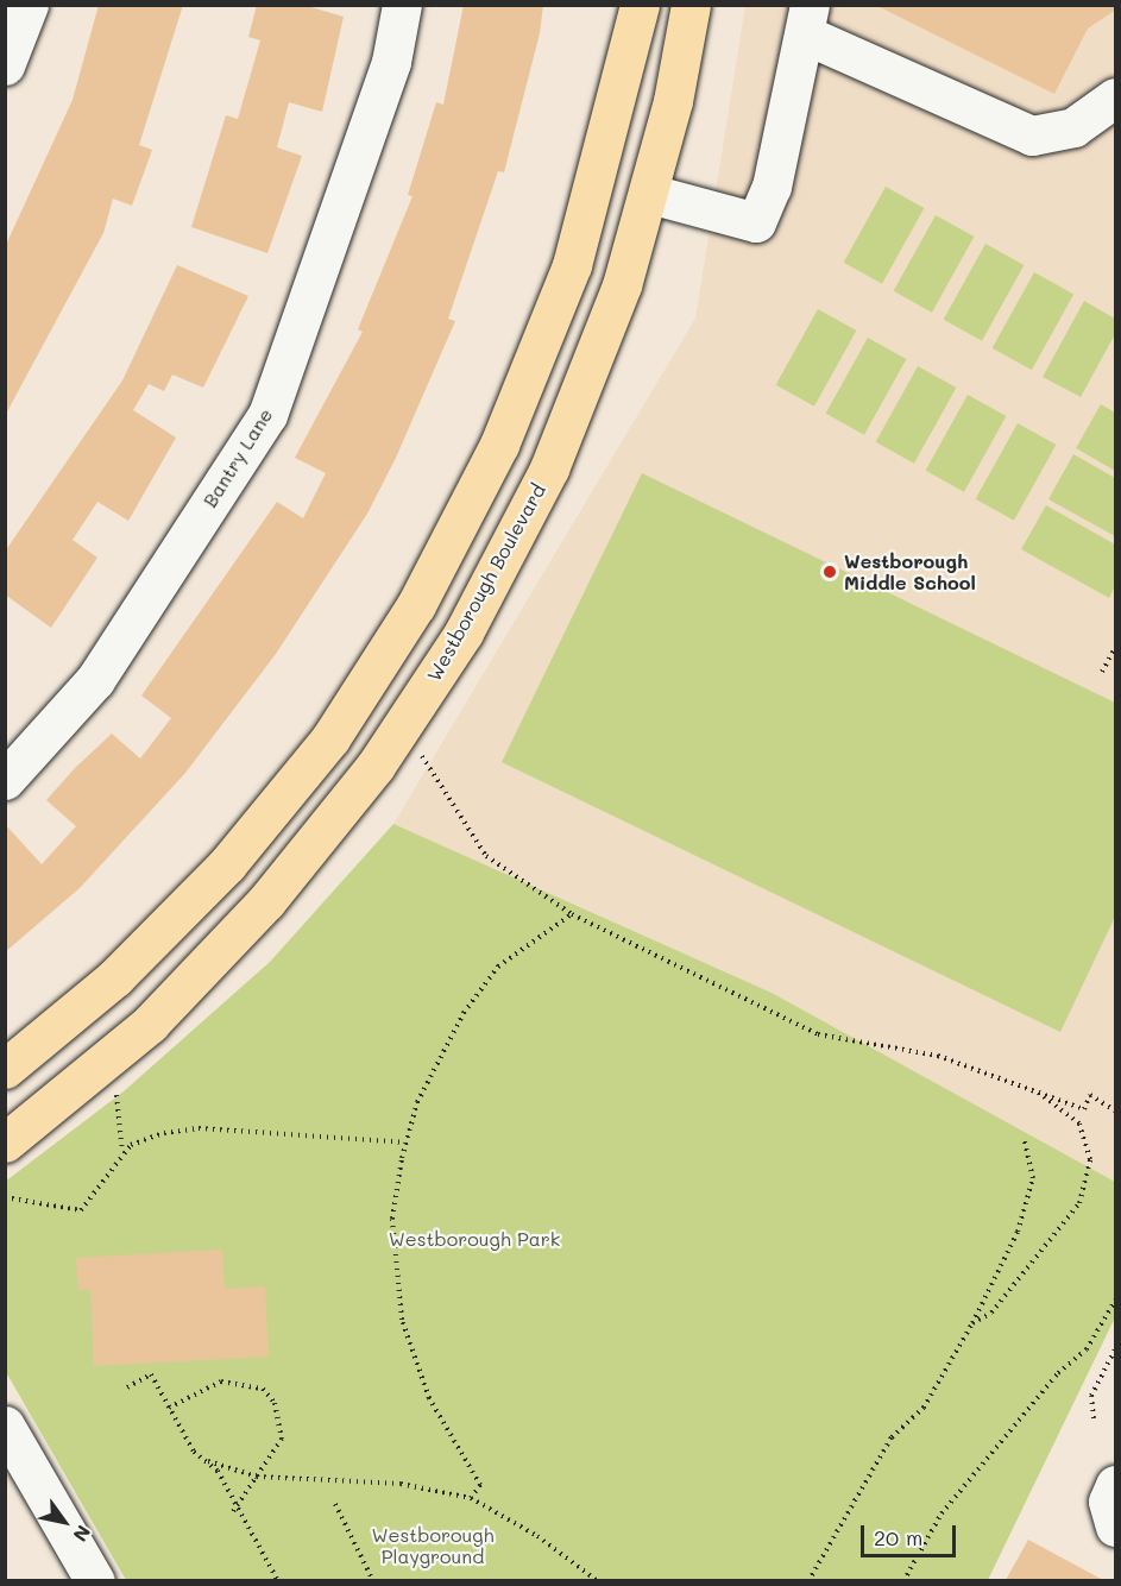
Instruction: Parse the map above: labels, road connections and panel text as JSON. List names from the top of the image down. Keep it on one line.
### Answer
{"streets":{"main road":["Westborough Boulevard"],"street":["Bantry Lane"]},"parks":["Westborough Park","Westborough Playground"],"places":["Westborough Middle School"],"scale_bar":"20 m","north":"bottom right"}
